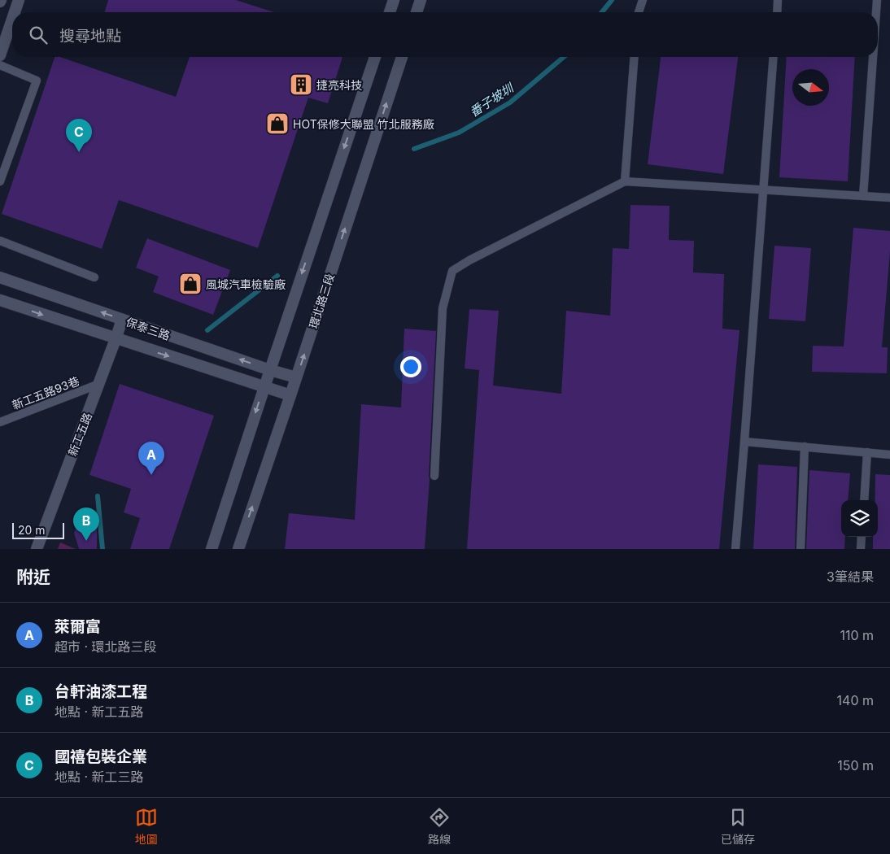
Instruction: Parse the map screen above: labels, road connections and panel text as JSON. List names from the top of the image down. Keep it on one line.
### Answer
{"streets":{"street":["環北路三段","保泰三路","新工五路"],"lane":["新工五路93巷"]},"crossings":[["環北路三段","保泰三路"],["保泰三路","新工五路"],["新工五路93巷","新工五路"]],"water":["番子坡圳"],"places":{"building":["捷亮科技"],"shop":["HOT保修大聯盟 竹北服務廠","風城汽車檢驗廠"]},"scale_bar":"20 m","north":"right","page":{"search":"搜尋地點","pins":["C","A","B"],"scale":"20 m","heading":["附近","3筆結果"],"list":[{"mark":"A","name":"萊爾富","note":"超市 · 環北路三段","value":"110 m"},{"mark":"B","name":"台軒油漆工程","note":"地點 · 新工五路","value":"140 m"},{"mark":"C","name":"國禧包裝企業","note":"地點 · 新工三路","value":"150 m"}],"nav":["地圖","路線","已儲存"]}}
